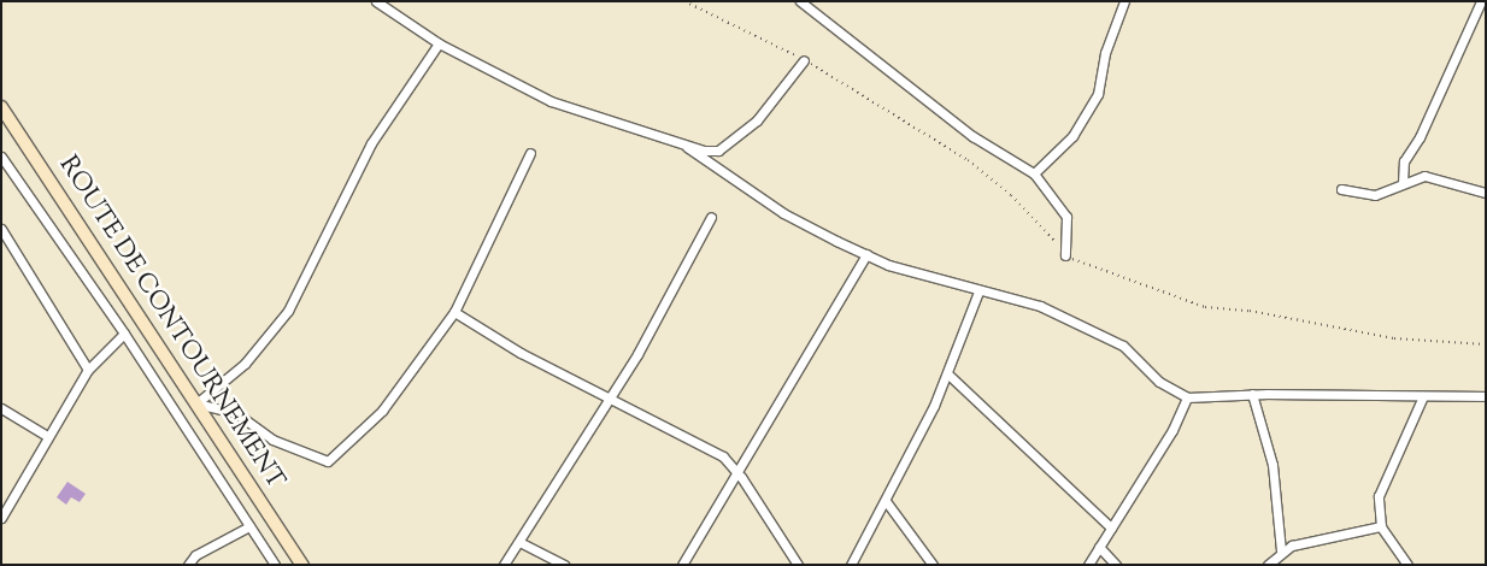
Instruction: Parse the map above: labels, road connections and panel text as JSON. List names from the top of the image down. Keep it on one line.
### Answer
{"streets":{"street":["ROUTE DE CONTOURNEMENT"]}}
